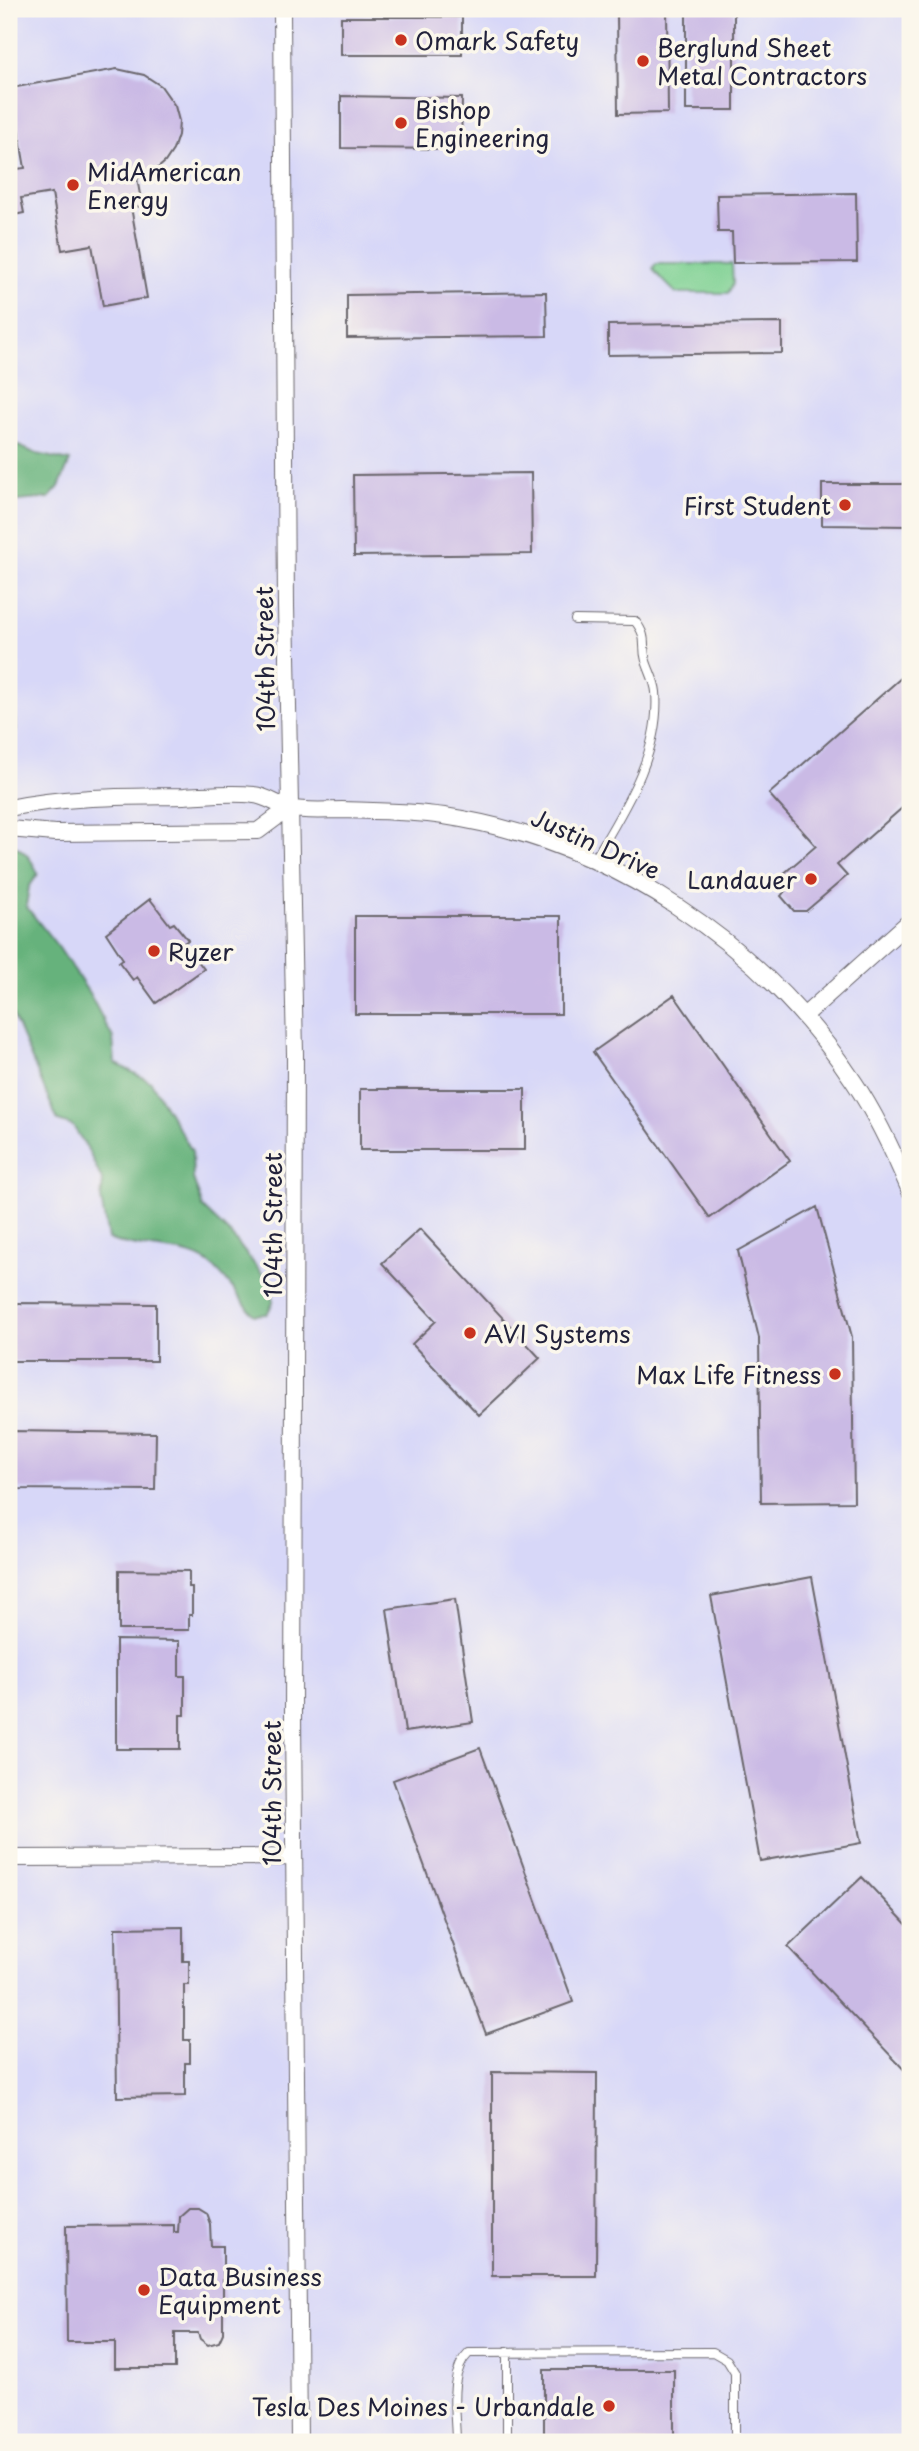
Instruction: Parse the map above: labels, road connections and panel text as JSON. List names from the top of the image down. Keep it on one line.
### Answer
{"streets":{"street":["104th Street","Justin Drive"]},"crossings":[["104th Street","Justin Drive"]],"places":["Omark Safety","Berglund Sheet Metal Contractors","Bishop Engineering","MidAmerican Energy","First Student","Landauer","Ryzer","AVI Systems","Max Life Fitness","Data Business Equipment","Tesla Des Moines - Urbandale"]}
